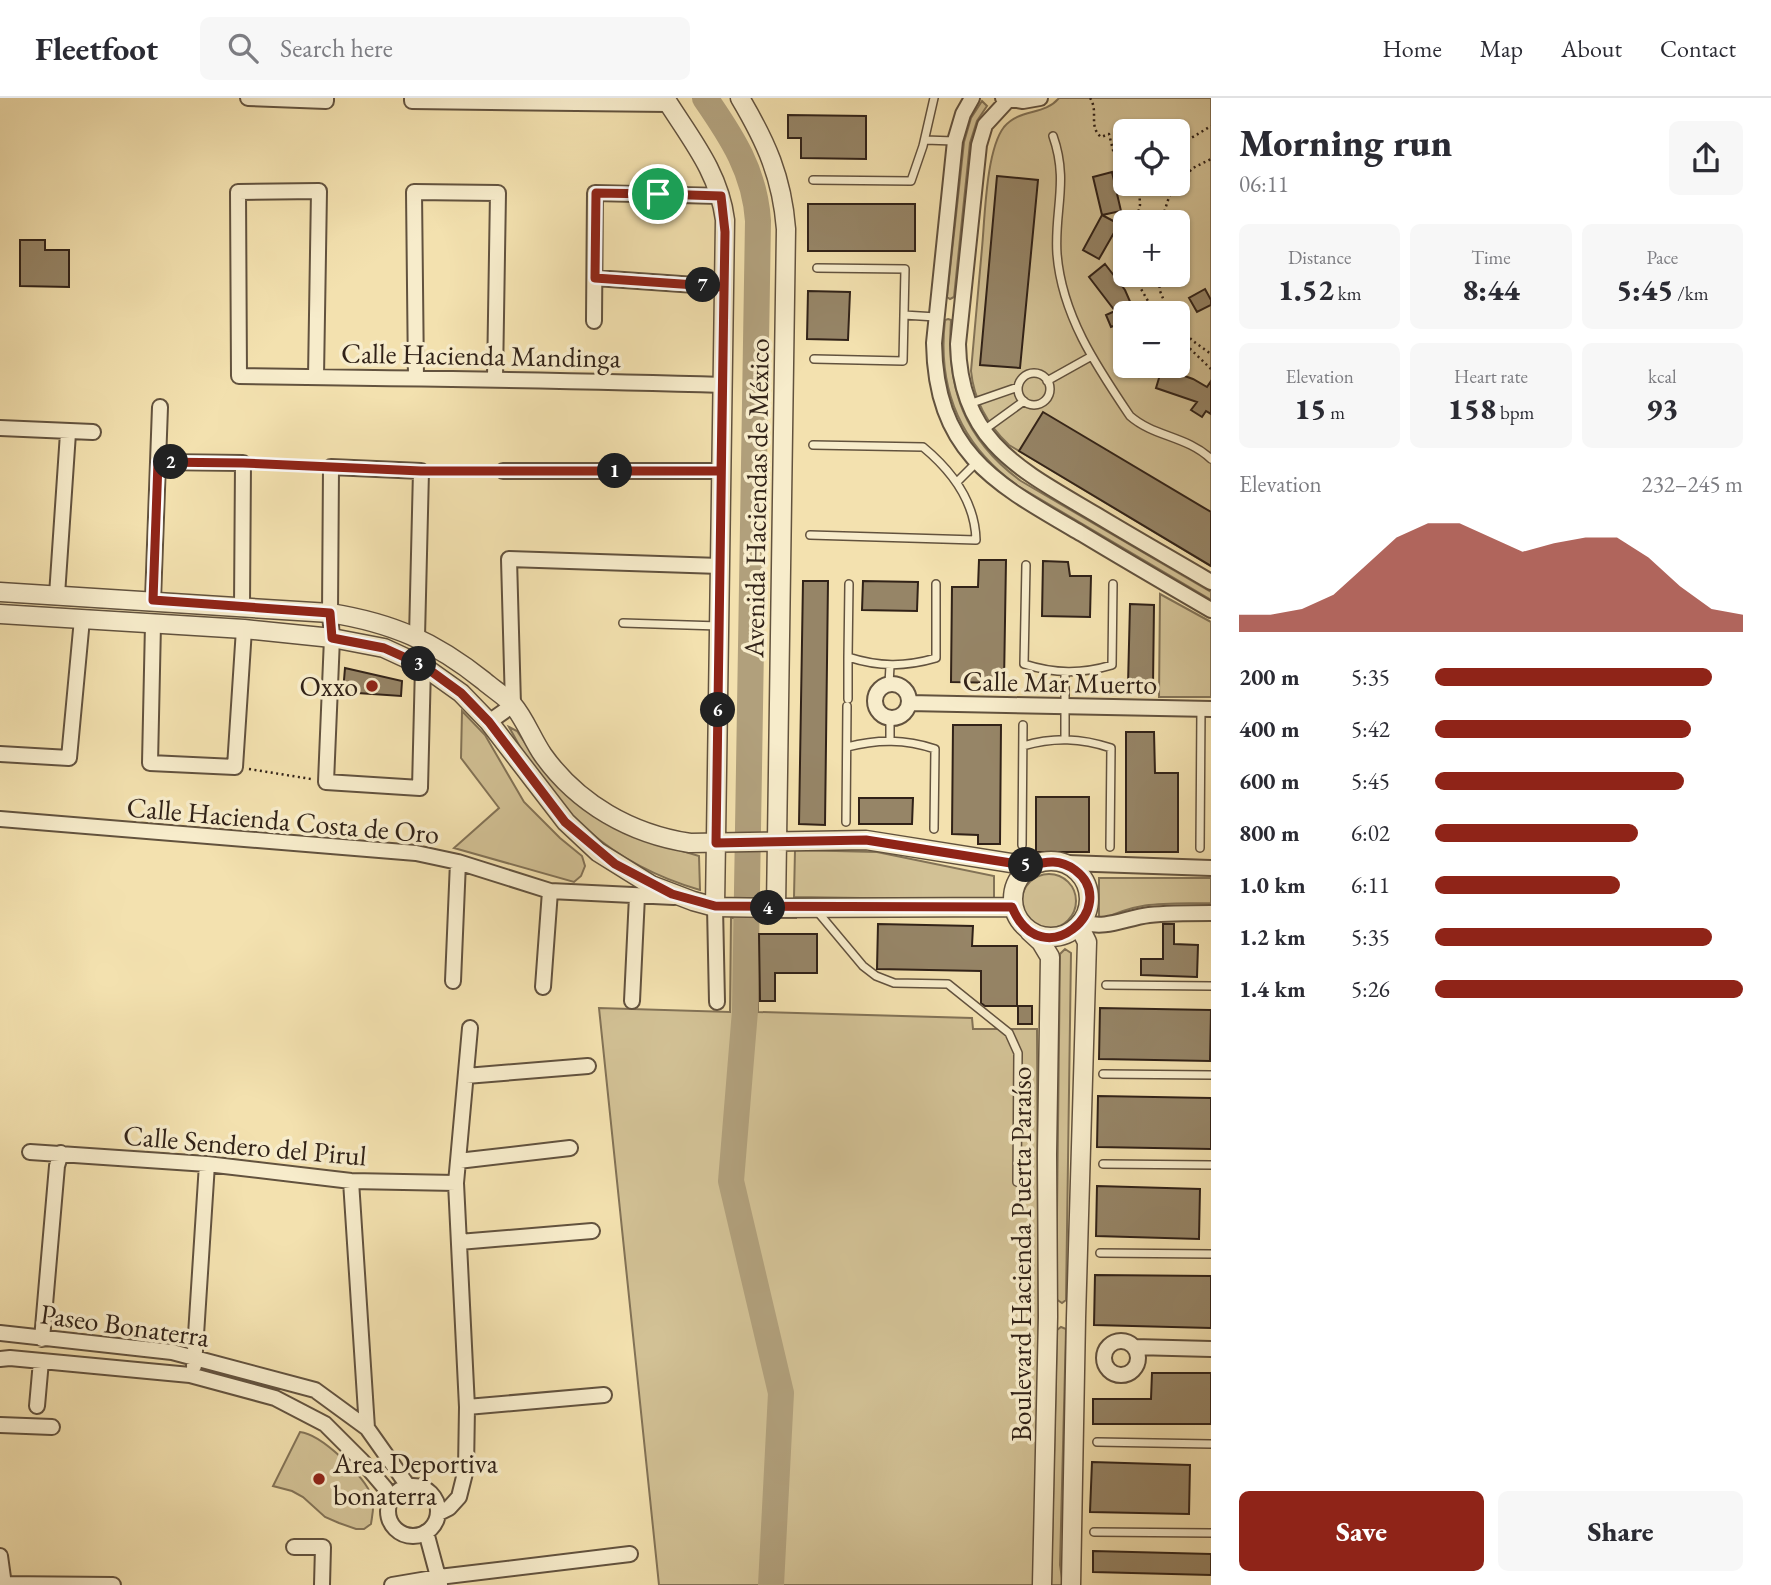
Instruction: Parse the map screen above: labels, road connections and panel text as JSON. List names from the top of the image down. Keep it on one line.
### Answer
{"streets":{"street":["Calle Hacienda Mandinga","Avenida Haciendas de México","Calle Mar Muerto","Calle Hacienda Costa de Oro","Calle Sendero del Pirul","Boulevard Hacienda Puerta Paraíso","Paseo Bonaterra"]},"crossings":[["Calle Hacienda Mandinga","Avenida Haciendas de México"]],"places":["Oxxo","Area Deportiva bonaterra"],"page":{"header":"Fleetfoot","search":"Search here","nav":["Home","Map","About","Contact"],"heading":["Morning run","06:11"],"map_buttons":["+","−"],"stats":[["Distance","1.52 km"],["Time","8:44"],["Pace","5:45 /km"],["Elevation","15 m"],["Heart rate","158 bpm"],["kcal","93"]],"pins":["7","2","1","3","6","5","4"],"chart":["Elevation","232–245 m"],"list":[{"name":"200 m","note":"5:35"},{"name":"400 m","note":"5:42"},{"name":"600 m","note":"5:45"},{"name":"800 m","note":"6:02"},{"name":"1.0 km","note":"6:11"},{"name":"1.2 km","note":"5:35"},{"name":"1.4 km","note":"5:26"}],"buttons":["Save","Share"]}}
